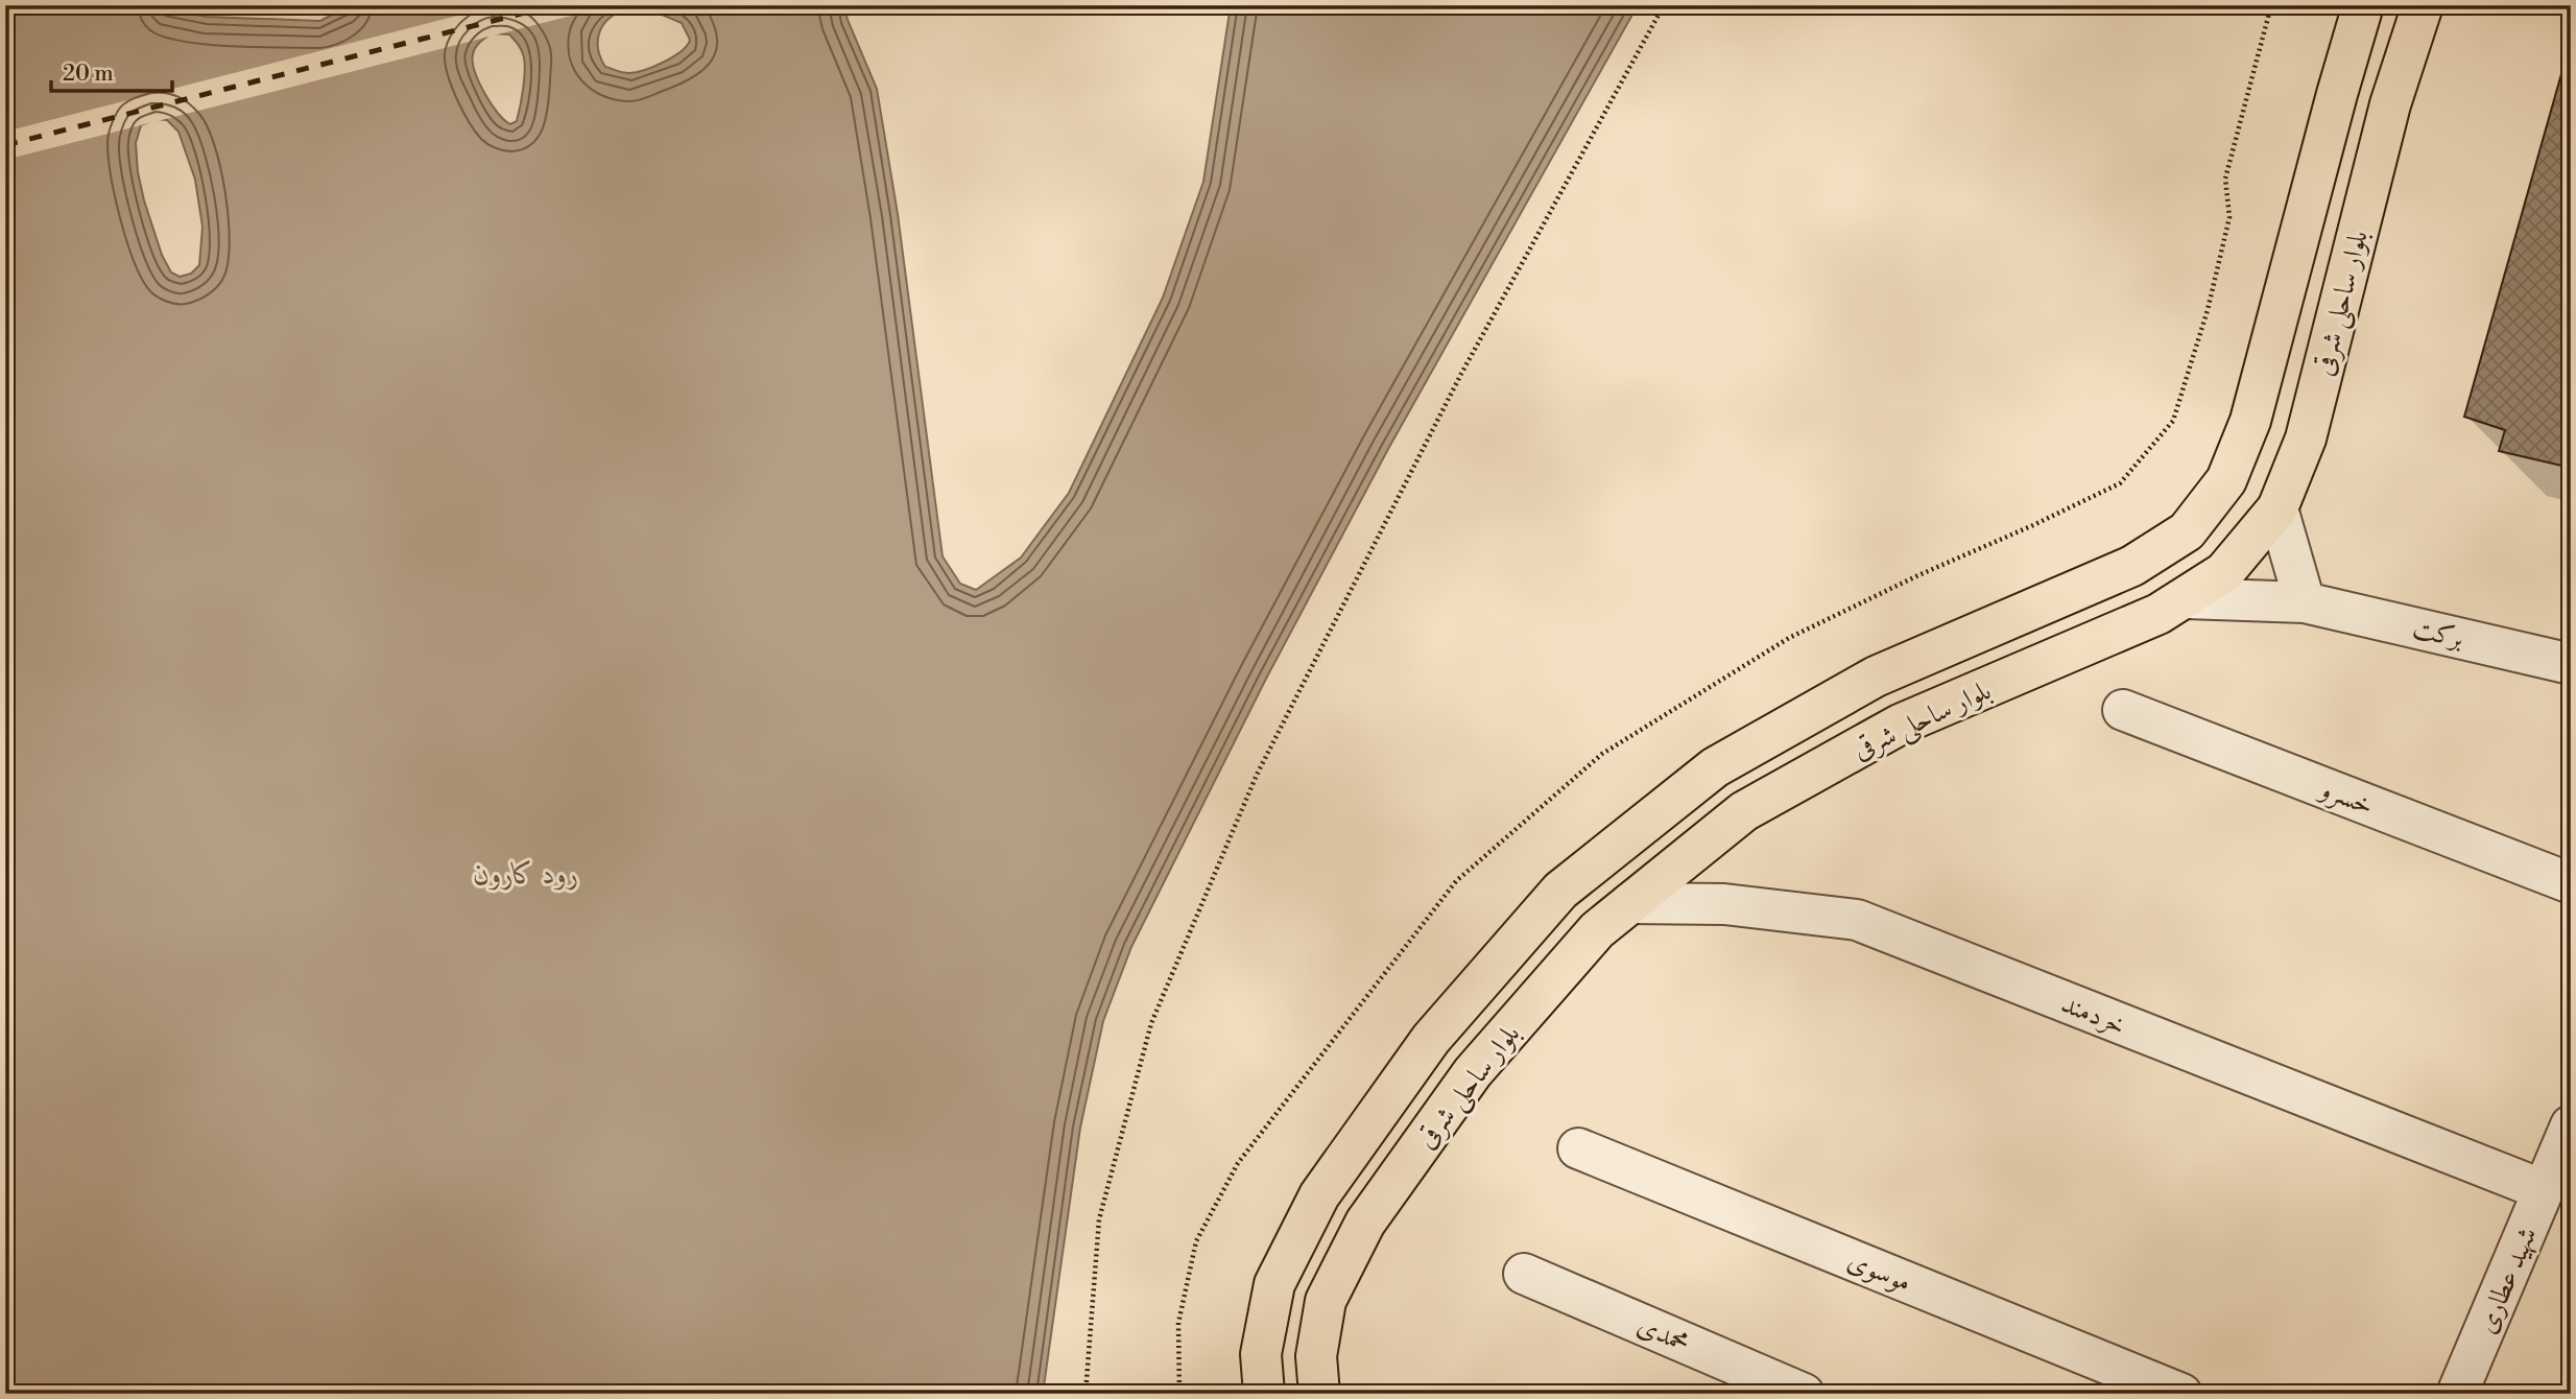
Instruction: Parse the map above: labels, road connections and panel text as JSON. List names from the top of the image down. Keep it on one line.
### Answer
{"streets":{"main road":["بلوار ساحلی شرقی"],"street":["برکت","خسرو","خردمند","موسوی","شهید عطاری","محمدی"]},"crossings":[["بلوار ساحلی شرقی","برکت"],["بلوار ساحلی شرقی","خردمند"],["خردمند","شهید عطاری"]],"water":["رود کارون"],"scale_bar":"20 m"}
